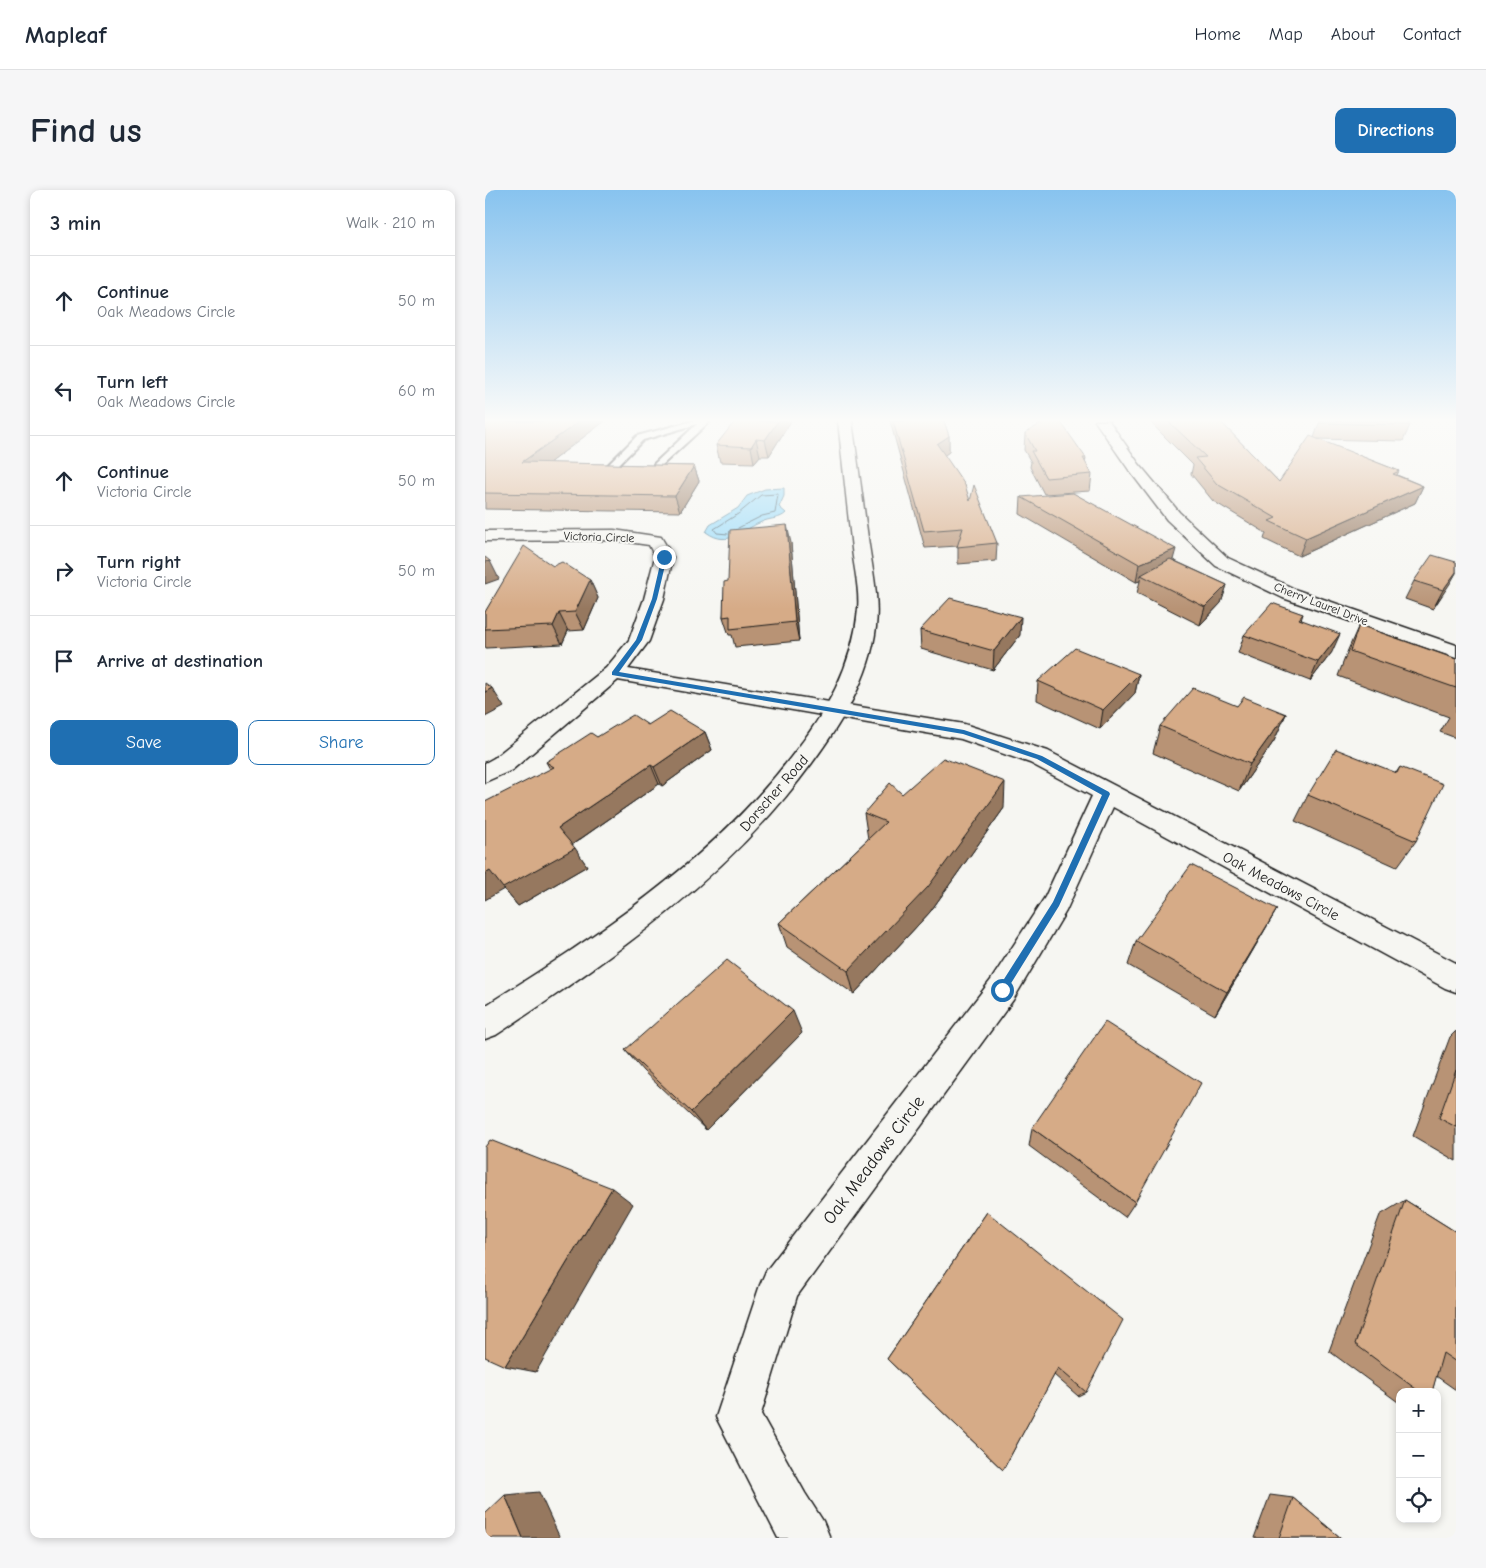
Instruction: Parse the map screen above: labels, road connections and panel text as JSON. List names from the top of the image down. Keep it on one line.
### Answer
{"streets":{"street":["Victoria Circle","Cherry Laurel Drive","Dorscher Road","Oak Meadows Circle"]},"crossings":[["Dorscher Road","Oak Meadows Circle"]],"page":{"header":"Mapleaf","nav":["Home","Map","About","Contact"],"buttons":["Directions",["Save","Share"]],"title":"Find us","heading":["3 min","Walk · 210 m"],"list":[["Continue","Oak Meadows Circle","50 m"],["Turn left","Oak Meadows Circle","60 m"],["Continue","Victoria Circle","50 m"],["Turn right","Victoria Circle","50 m"],"Arrive at destination"],"map_buttons":["+","−"]}}
